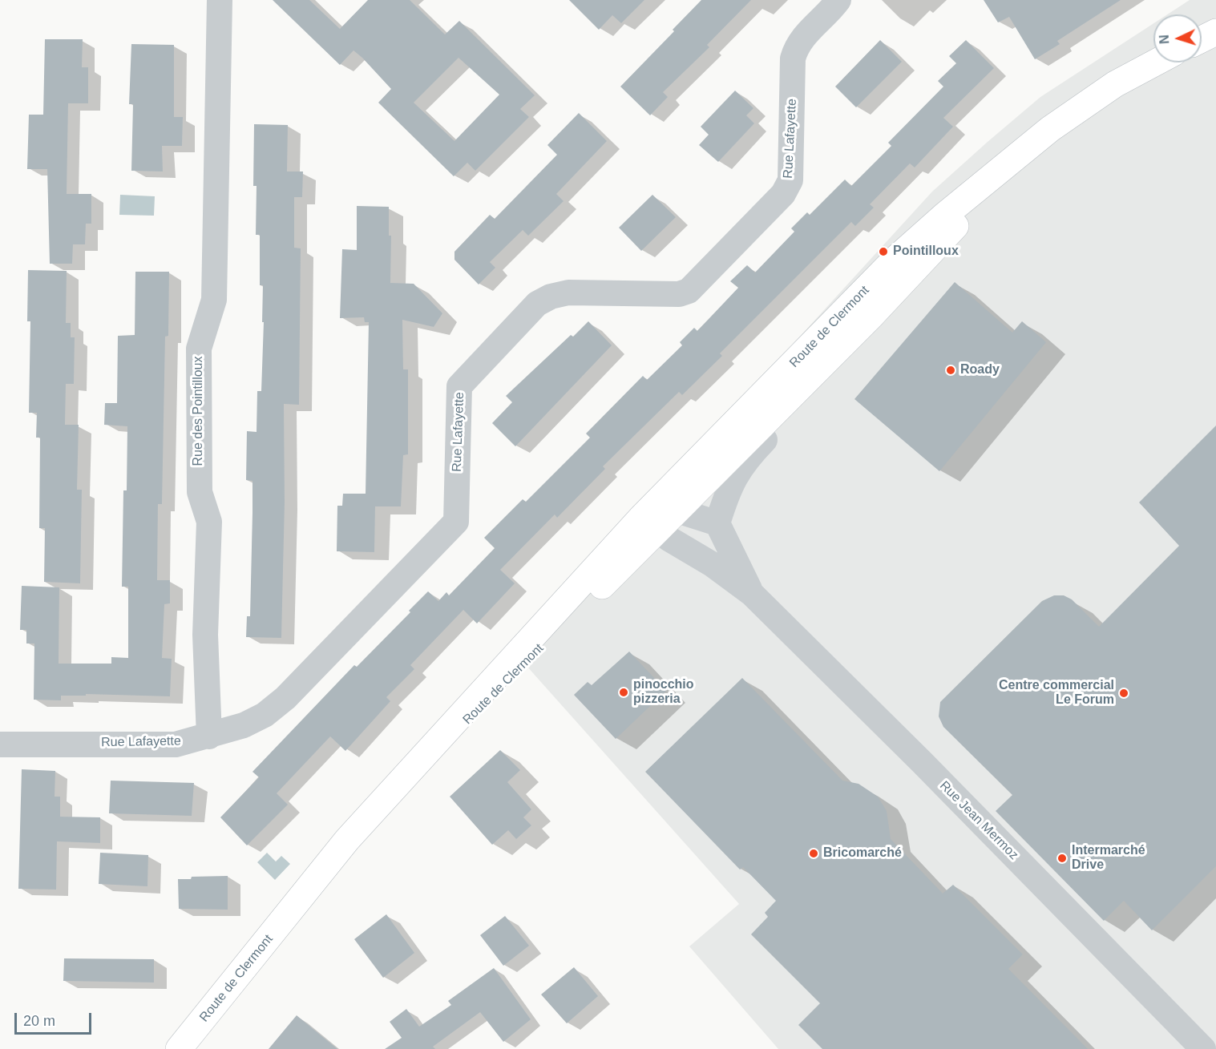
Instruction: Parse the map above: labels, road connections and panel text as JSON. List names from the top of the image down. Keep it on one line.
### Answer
{"streets":{"main road":["Route de Clermont"],"street":["Rue Lafayette","Rue des Pointilloux","Rue Jean Mermoz"]},"crossings":[["Rue Lafayette","Rue des Pointilloux"],["Route de Clermont","Rue Jean Mermoz"]],"places":["Pointilloux","Roady","pinocchio pizzeria","Centre commercial Le Forum","Bricomarché","Intermarché Drive"],"scale_bar":"20 m","north":"left"}
